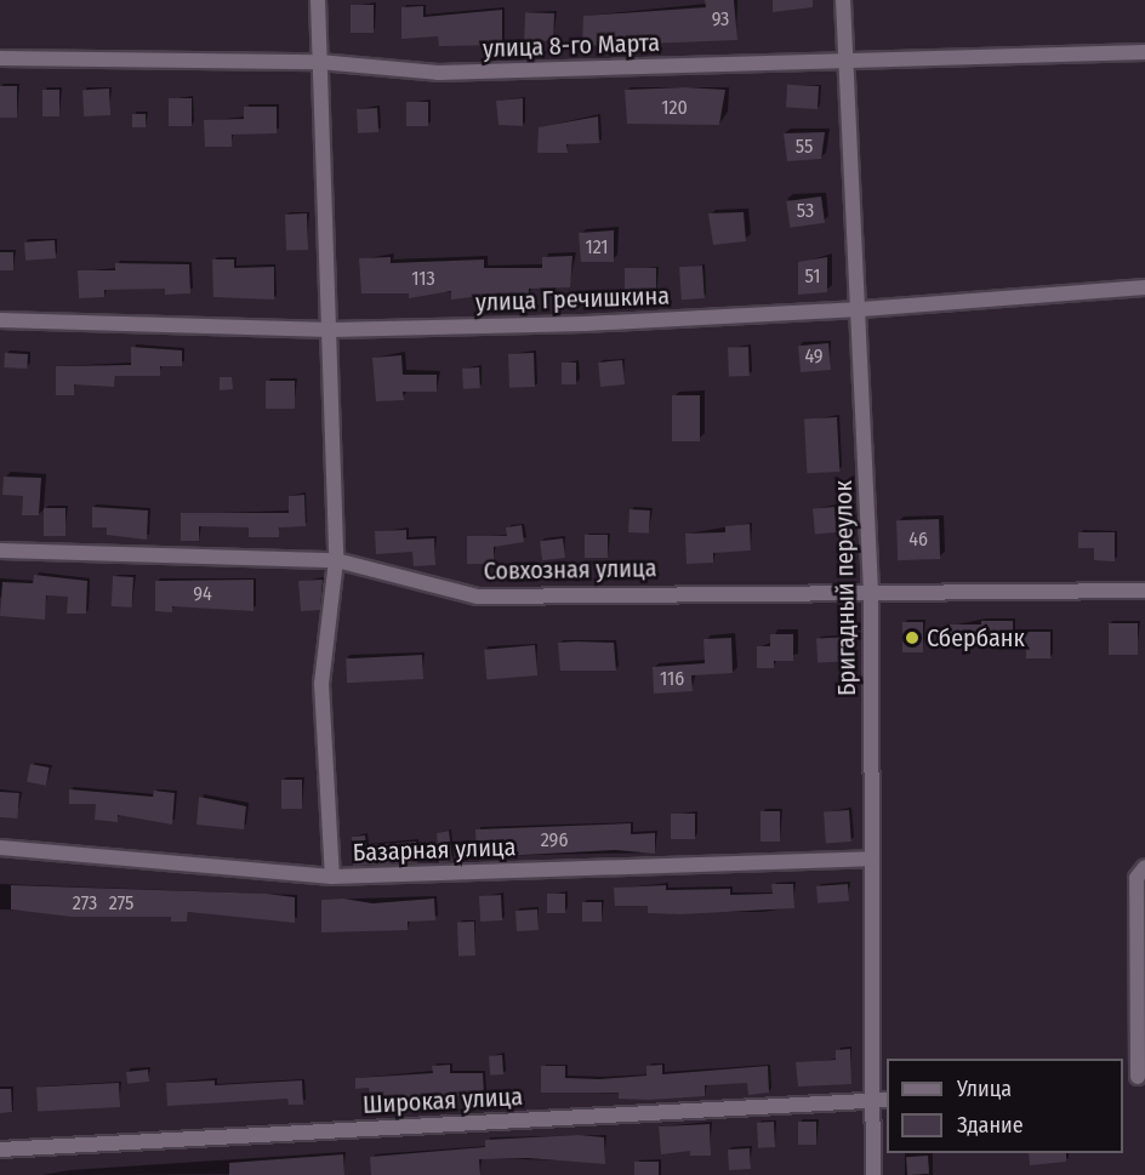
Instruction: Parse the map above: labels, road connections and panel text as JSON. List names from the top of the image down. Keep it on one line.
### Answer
{"streets":{"street":["улица 8-го Марта","улица Гречишкина","Совхозная улица","Бригадный переулок","Базарная улица","Широкая улица"]},"crossings":[["улица 8-го Марта","Бригадный переулок"],["улица Гречишкина","Бригадный переулок"],["Совхозная улица","Бригадный переулок"],["Бригадный переулок","Базарная улица"],["Бригадный переулок","Широкая улица"]],"places":["Сбербанк"],"house_numbers":["93","120","55","53","121","51","113","49","46","94","116","296","273","275"],"legend":["Улица","Здание"]}
